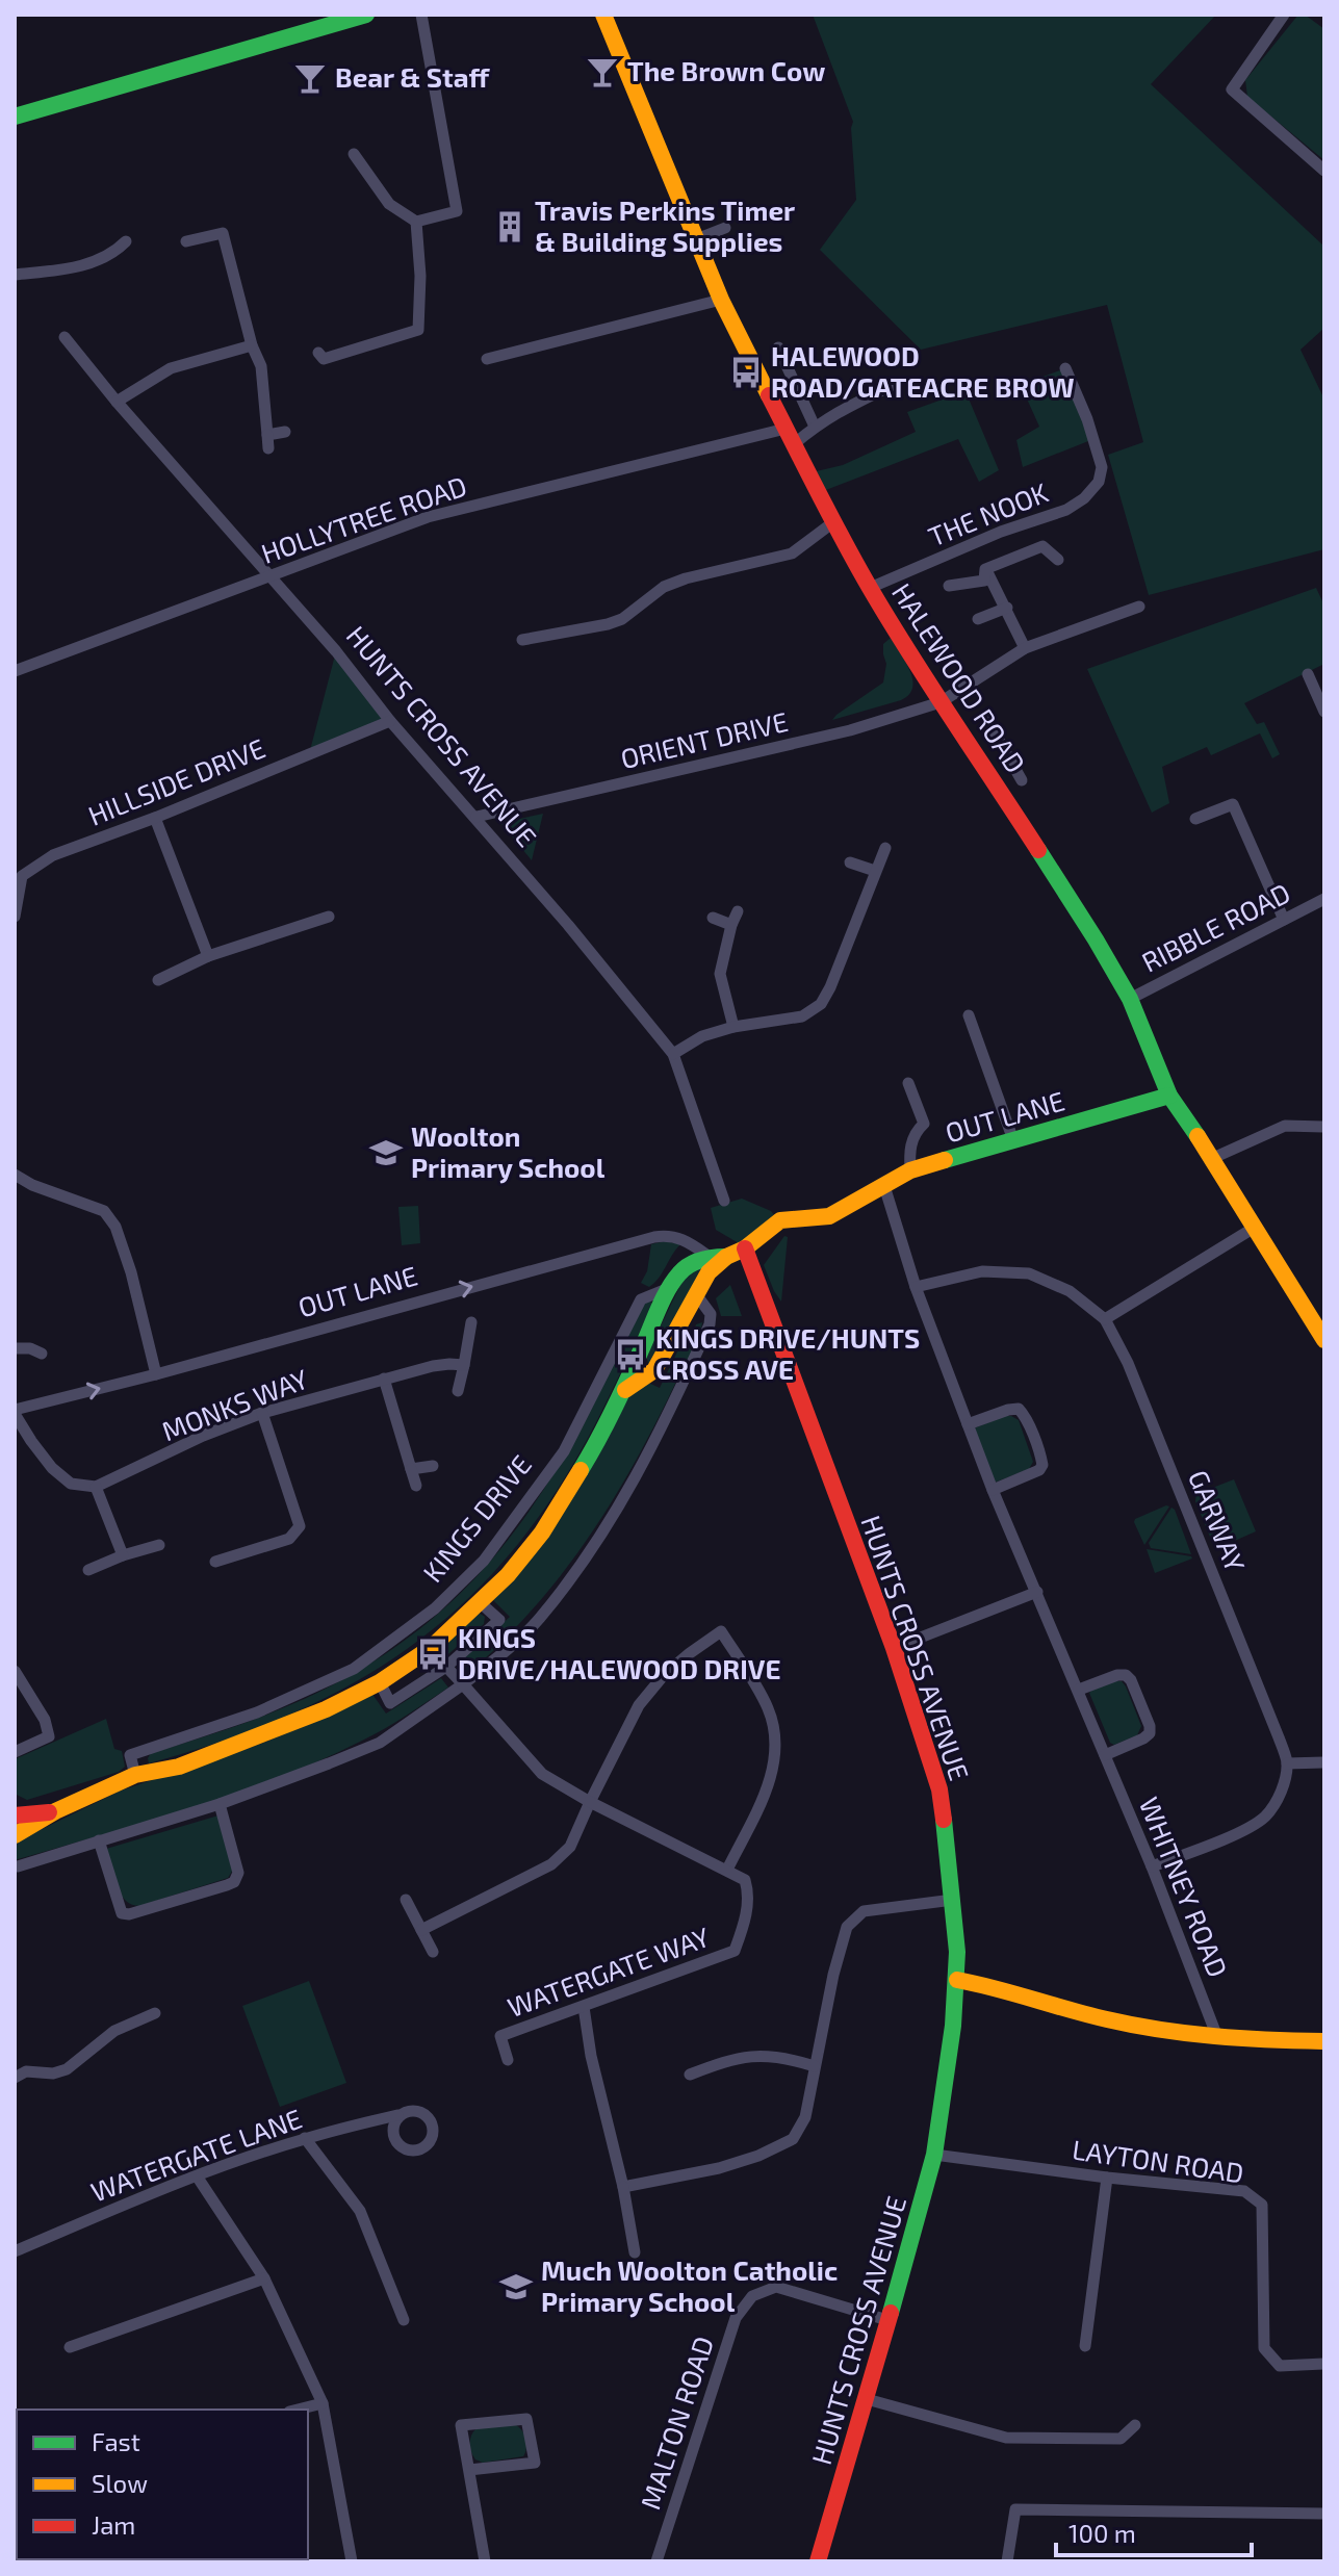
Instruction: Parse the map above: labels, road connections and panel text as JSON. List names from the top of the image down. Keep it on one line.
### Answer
{"streets":{"street":["THE NOOK","HOLLYTREE ROAD","HALEWOOD ROAD","HUNTS CROSS AVENUE","ORIENT DRIVE","HILLSIDE DRIVE","RIBBLE ROAD","OUT LANE","MONKS WAY","KINGS DRIVE","GARWAY","WHITNEY ROAD","WATERGATE WAY","WATERGATE LANE","LAYTON ROAD","MALTON ROAD"]},"crossings":[["THE NOOK","HALEWOOD ROAD"],["HOLLYTREE ROAD","HALEWOOD ROAD"],["HOLLYTREE ROAD","HUNTS CROSS AVENUE"],["HALEWOOD ROAD","ORIENT DRIVE"],["HALEWOOD ROAD","RIBBLE ROAD"],["HALEWOOD ROAD","OUT LANE"],["HUNTS CROSS AVENUE","ORIENT DRIVE"],["HUNTS CROSS AVENUE","HILLSIDE DRIVE"],["HUNTS CROSS AVENUE","OUT LANE"],["HUNTS CROSS AVENUE","LAYTON ROAD"],["HUNTS CROSS AVENUE","MALTON ROAD"],["OUT LANE","KINGS DRIVE"],["OUT LANE","WHITNEY ROAD"],["GARWAY","WHITNEY ROAD"]],"one_way":["OUT LANE"],"places":{"bar":["The Brown Cow","Bear & Staff"],"building":["Travis Perkins Timer & Building Supplies"],"bus stop":["HALEWOOD ROAD/GATEACRE BROW","KINGS DRIVE/HUNTS CROSS AVE","KINGS DRIVE/HALEWOOD DRIVE"],"school or university":["Woolton Primary School","Much Woolton Catholic Primary School"]},"legend":["Fast","Slow","Jam"],"scale_bar":"100 m"}
